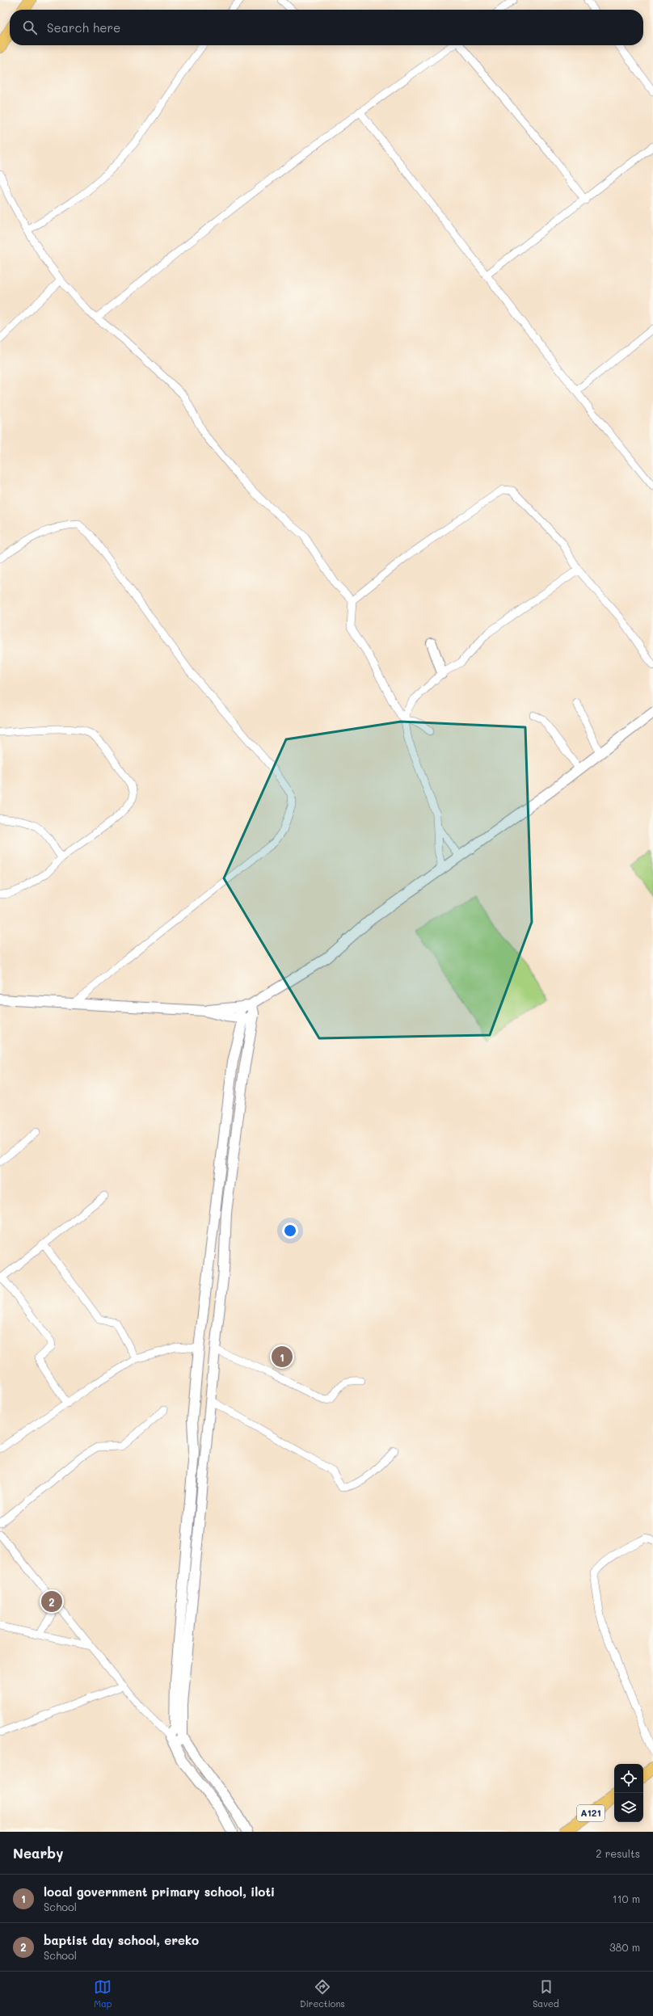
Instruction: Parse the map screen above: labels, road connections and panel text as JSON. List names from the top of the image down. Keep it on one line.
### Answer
{"streets":{"main road":["A121"]},"page":{"search":"Search here","pins":["1","2"],"heading":["Nearby","2 results"],"list":[{"mark":"1","name":"local government primary school, iloti","note":"School","value":"110 m"},{"mark":"2","name":"baptist day school, ereko","note":"School","value":"380 m"}],"nav":["Map","Directions","Saved"]}}
